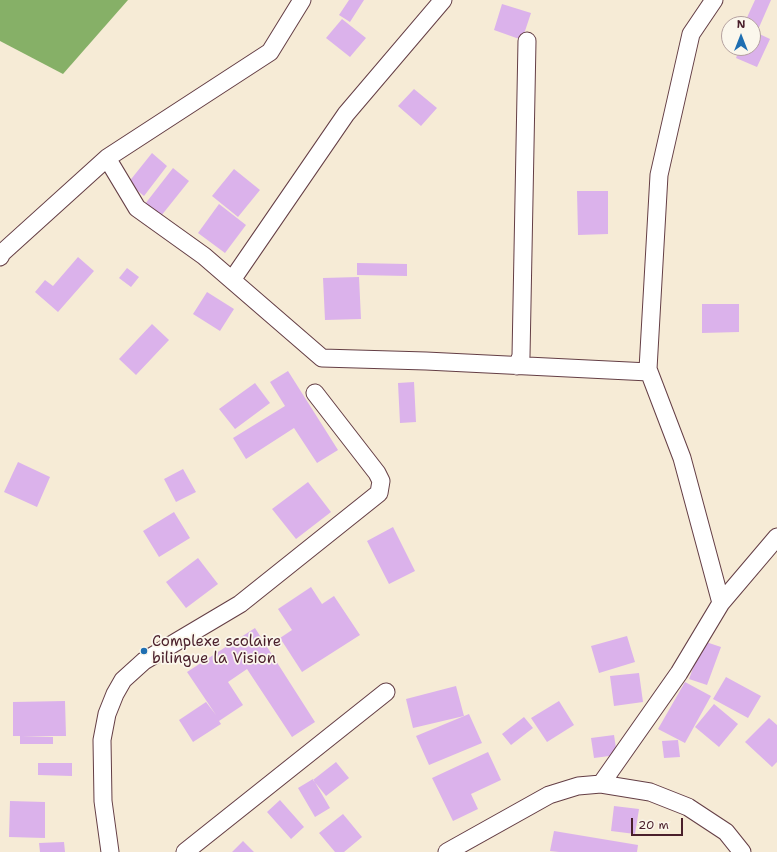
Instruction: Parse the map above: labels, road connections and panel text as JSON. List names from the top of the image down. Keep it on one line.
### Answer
{"places":["Complexe scolaire bilingue la Vision"],"scale_bar":"20 m","north":"top"}
